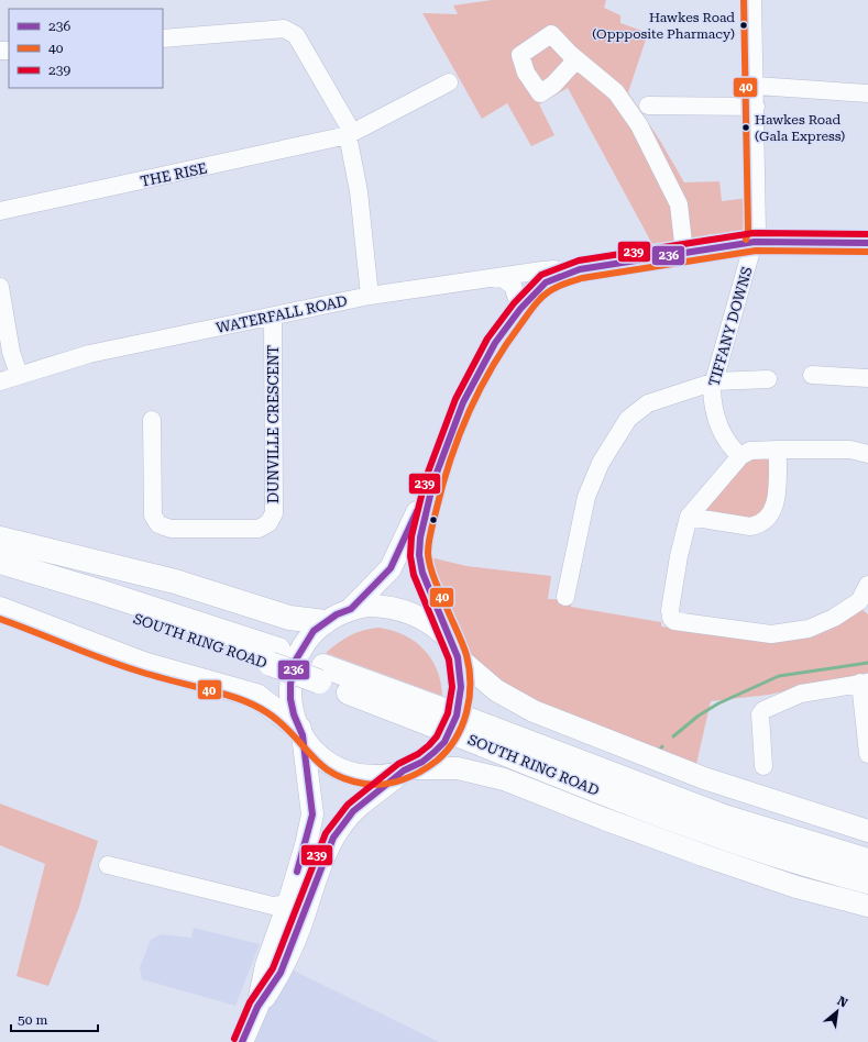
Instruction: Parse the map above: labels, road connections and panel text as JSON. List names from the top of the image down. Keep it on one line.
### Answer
{"streets":{"highway":["SOUTH RING ROAD"],"street":["THE RISE","WATERFALL ROAD","TIFFANY DOWNS","DUNVILLE CRESCENT"]},"crossings":[["WATERFALL ROAD","DUNVILLE CRESCENT"]],"places":["Hawkes Road (Oppposite Pharmacy)","Hawkes Road (Gala Express)"],"lines":["transit line 40","transit line 239","transit line 236"],"legend":["236","40","239"],"scale_bar":"50 m","north":"top right"}
